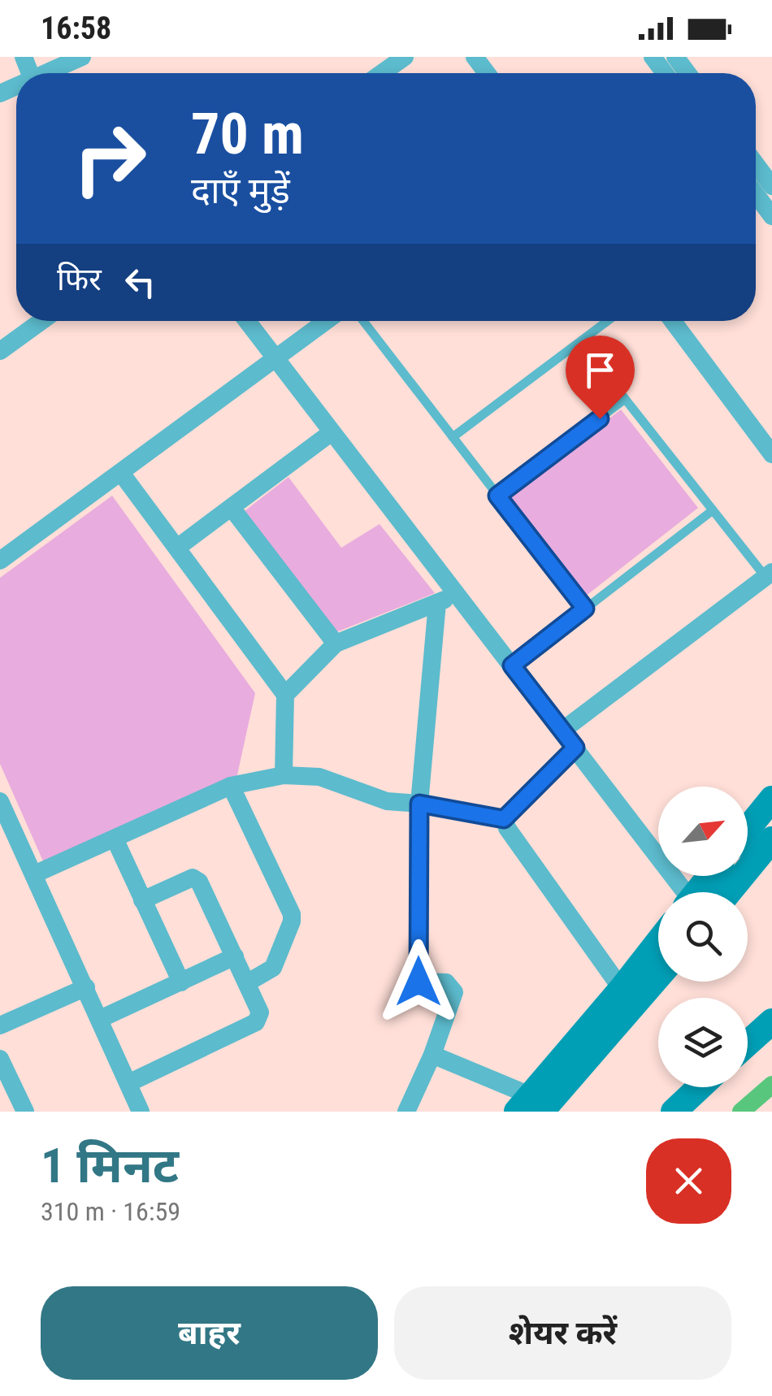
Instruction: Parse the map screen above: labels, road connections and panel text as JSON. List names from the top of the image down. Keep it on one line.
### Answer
{"north":"top right","page":{"status":"16:58","turn":["70 m","दाएँ मुड़ें"],"then":"फिर","heading":["1 मिनट","310 m · 16:59"],"buttons":["बाहर","शेयर करें"]}}
